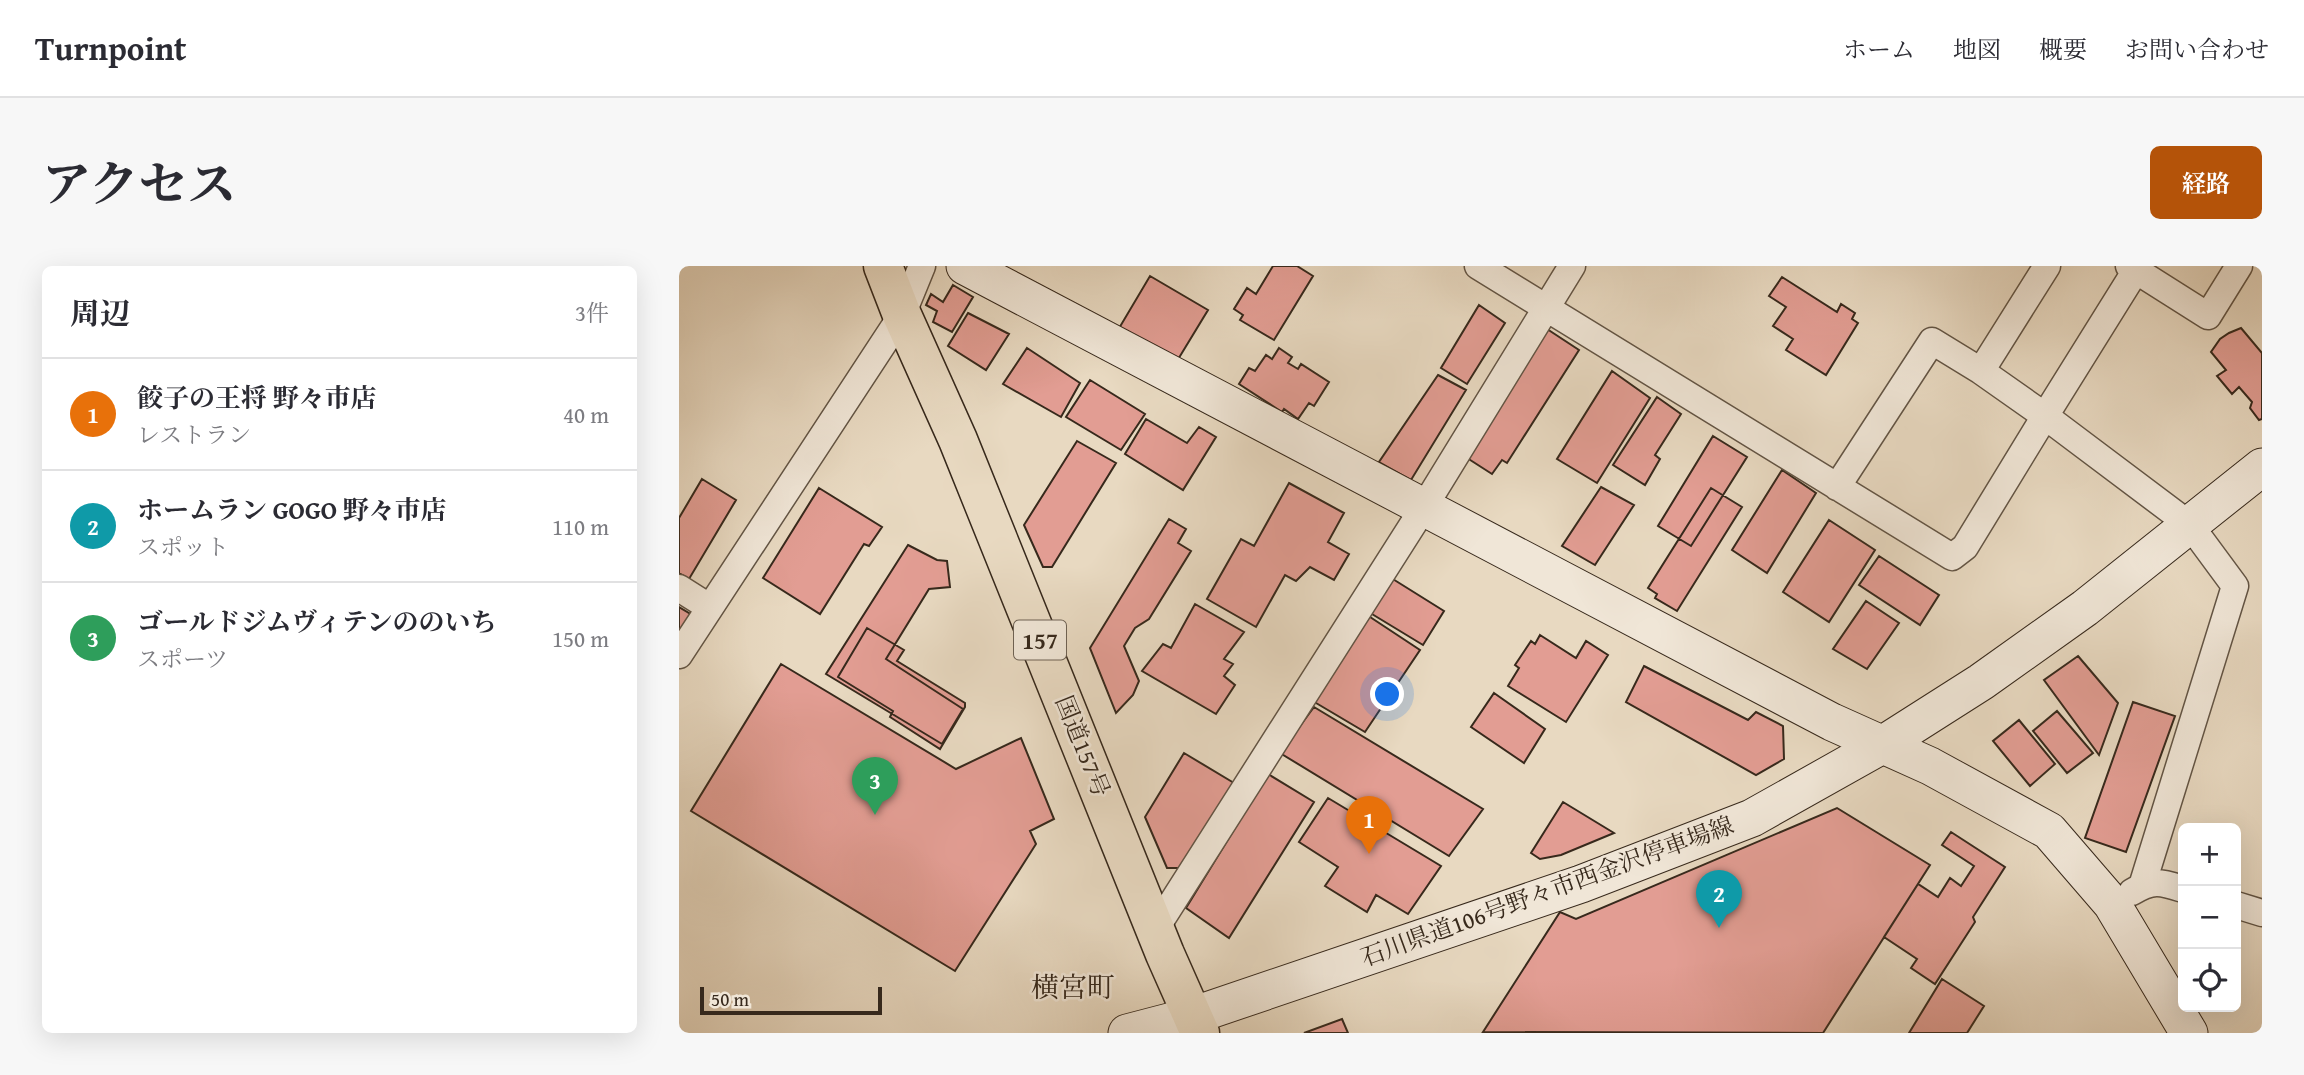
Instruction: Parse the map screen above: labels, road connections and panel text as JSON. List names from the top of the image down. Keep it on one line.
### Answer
{"streets":{"highway":["157","国道157号"],"street":["石川県道106号野々市西金沢停車場線"]},"crossings":[["国道157号","石川県道106号野々市西金沢停車場線"]],"districts":["横宮町"],"scale_bar":"50 m","page":{"header":"Turnpoint","nav":["ホーム","地図","概要","お問い合わせ"],"title":"アクセス","buttons":"経路","heading":["周辺","3件"],"list":[{"mark":"1","name":"餃子の王将 野々市店","note":"レストラン","value":"40 m"},{"mark":"2","name":"ホームラン GOGO 野々市店","note":"スポット","value":"110 m"},{"mark":"3","name":"ゴールドジムヴィテンののいち","note":"スポーツ","value":"150 m"}],"pins":["3","1","2"],"map_buttons":["+","−"],"scale":"50 m"}}
